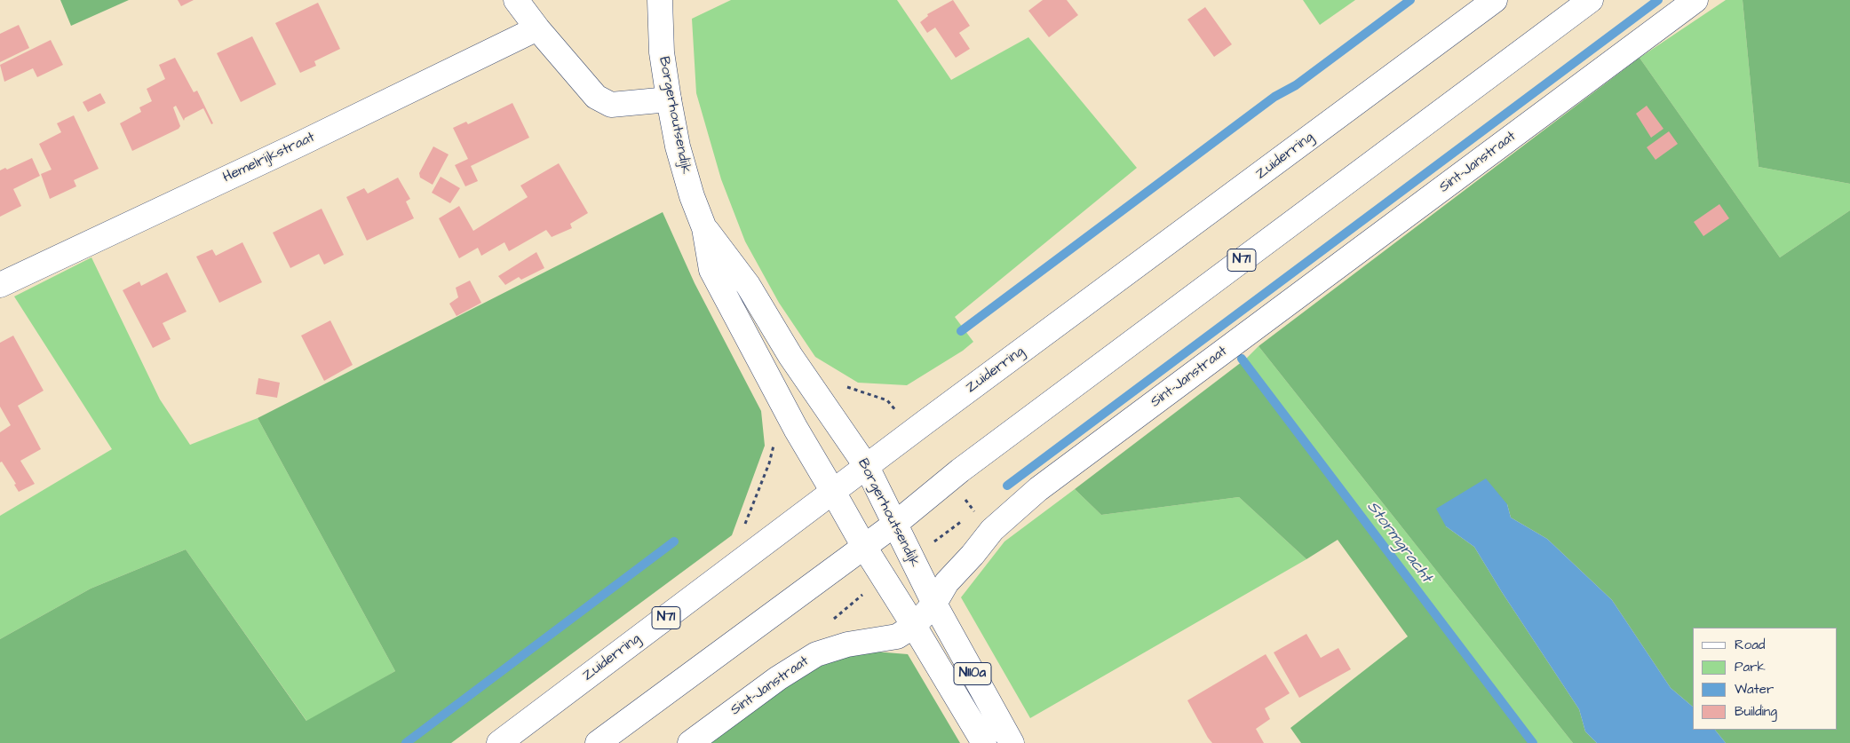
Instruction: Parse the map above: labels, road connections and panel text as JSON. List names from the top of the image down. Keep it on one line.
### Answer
{"streets":{"main road":["Borgerhoutsendijk","Zuiderring","Hemelrijkstraat","Sint-Janstraat","N71","N110a"]},"crossings":[["Borgerhoutsendijk","Zuiderring"],["Borgerhoutsendijk","Sint-Janstraat"],["Borgerhoutsendijk","N71"]],"water":["Stormgracht"],"legend":["Road","Park","Water","Building"]}
